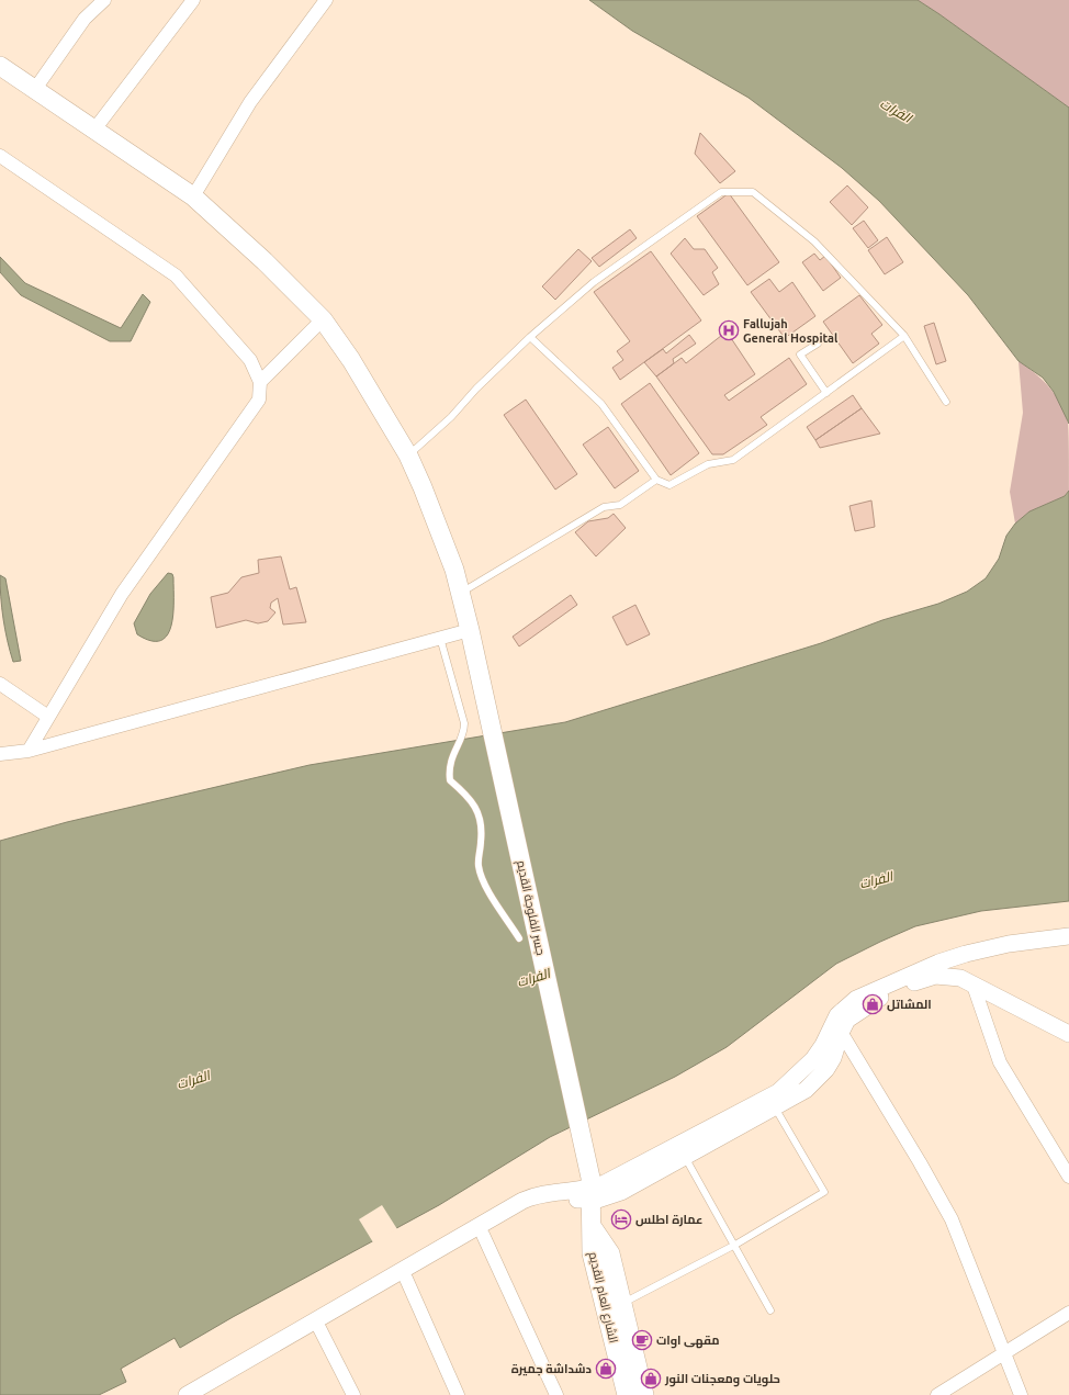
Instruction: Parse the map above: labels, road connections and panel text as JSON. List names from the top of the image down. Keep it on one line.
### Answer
{"streets":{"main road":["جسر الفلوجة القديم","الشارع العام القديم"]},"crossings":[["جسر الفلوجة القديم","الشارع العام القديم"]],"water":["الفرات"],"places":{"hospital":["Fallujah General Hospital"],"shop":["المشاتل","دشداشة جميرة","حلويات ومعجنات النور"],"hotel":["عمارة اطلس"],"cafe":["مقهى اوات"]}}
